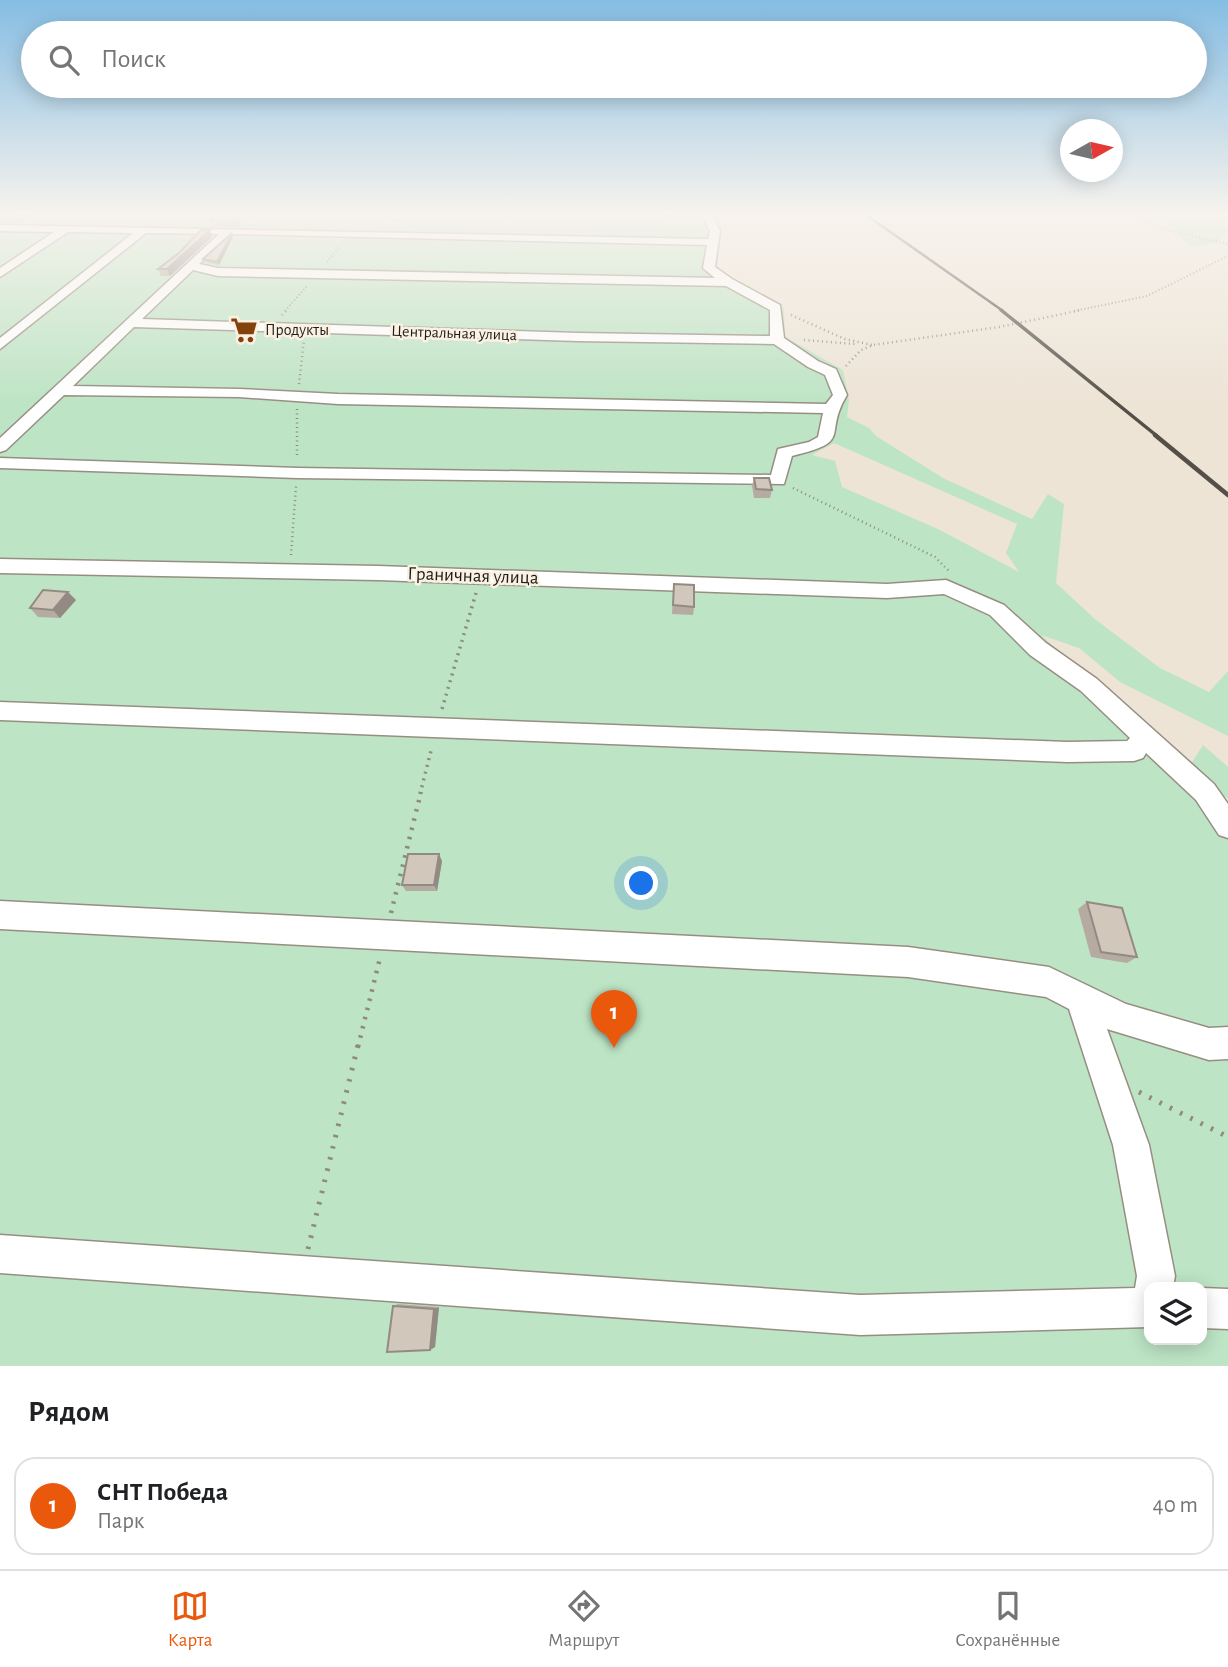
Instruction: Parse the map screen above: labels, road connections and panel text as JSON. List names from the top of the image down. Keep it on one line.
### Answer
{"streets":{"street":["Центральная улица","Граничная улица"]},"places":{"supermarket":["Продукты"]},"north":"right","page":{"search":"Поиск","pins":"1","heading":"Рядом","list":[{"mark":"1","name":"СНТ Победа","note":"Парк","value":"40 m"}],"nav":["Карта","Маршрут","Сохранённые"]}}
